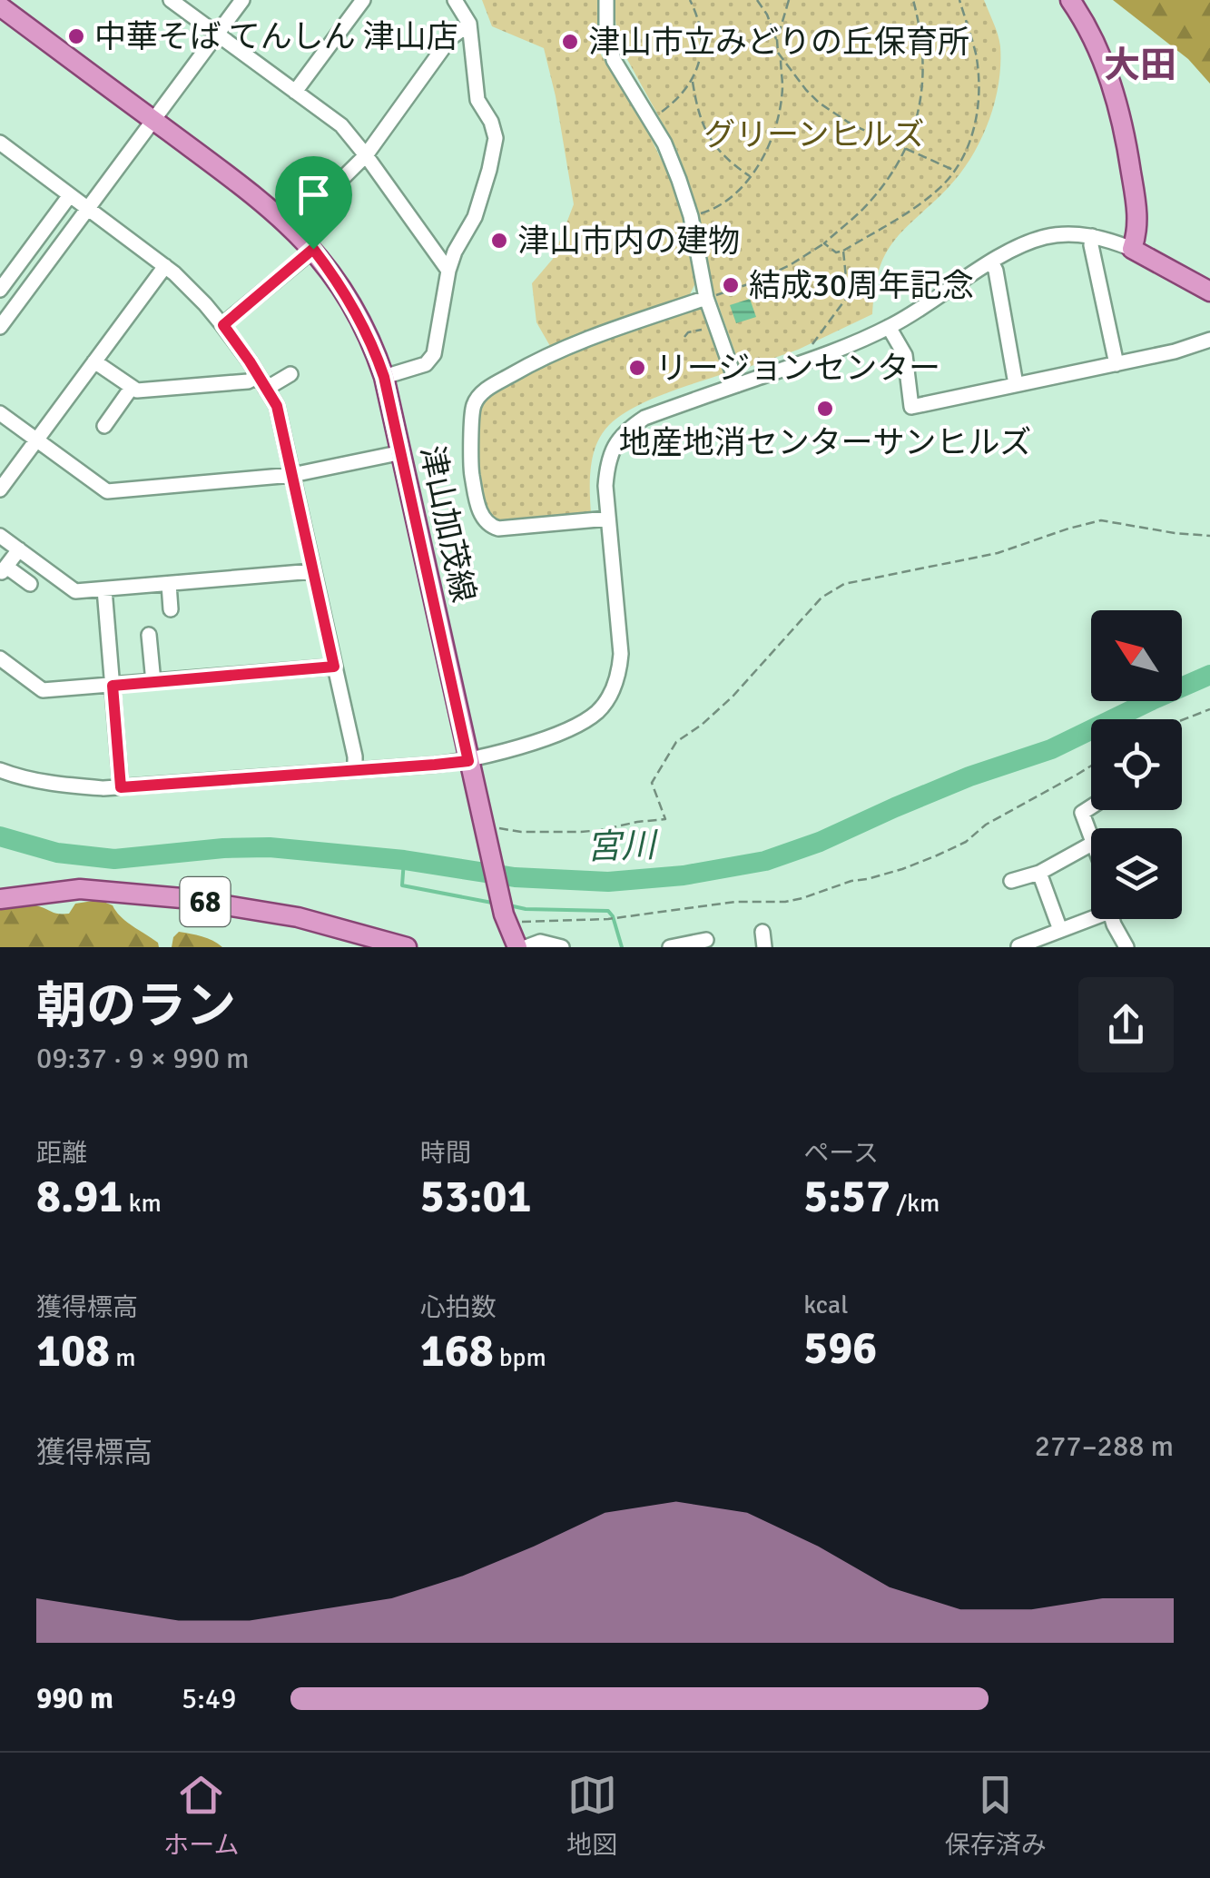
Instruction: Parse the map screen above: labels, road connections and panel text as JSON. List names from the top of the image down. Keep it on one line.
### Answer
{"streets":{"main road":["津山加茂線","68"]},"districts":["大田"],"water":["宮川"],"parks":["グリーンヒルズ"],"places":["中華そば てんしん 津山店","津山市立みどりの丘保育所","津山市内の建物","結成30周年記念","リージョンセンター","地産地消センターサンヒルズ"],"north":"top left","page":{"heading":["朝のラン","09:37 · 9 × 990 m"],"stats":[["距離","8.91 km"],["時間","53:01"],["ペース","5:57 /km"],["獲得標高","108 m"],["心拍数","168 bpm"],["kcal","596"]],"chart":["獲得標高","277–288 m"],"list":[{"name":"990 m","note":"5:49"}],"tabs":["ホーム","地図","保存済み"]}}
